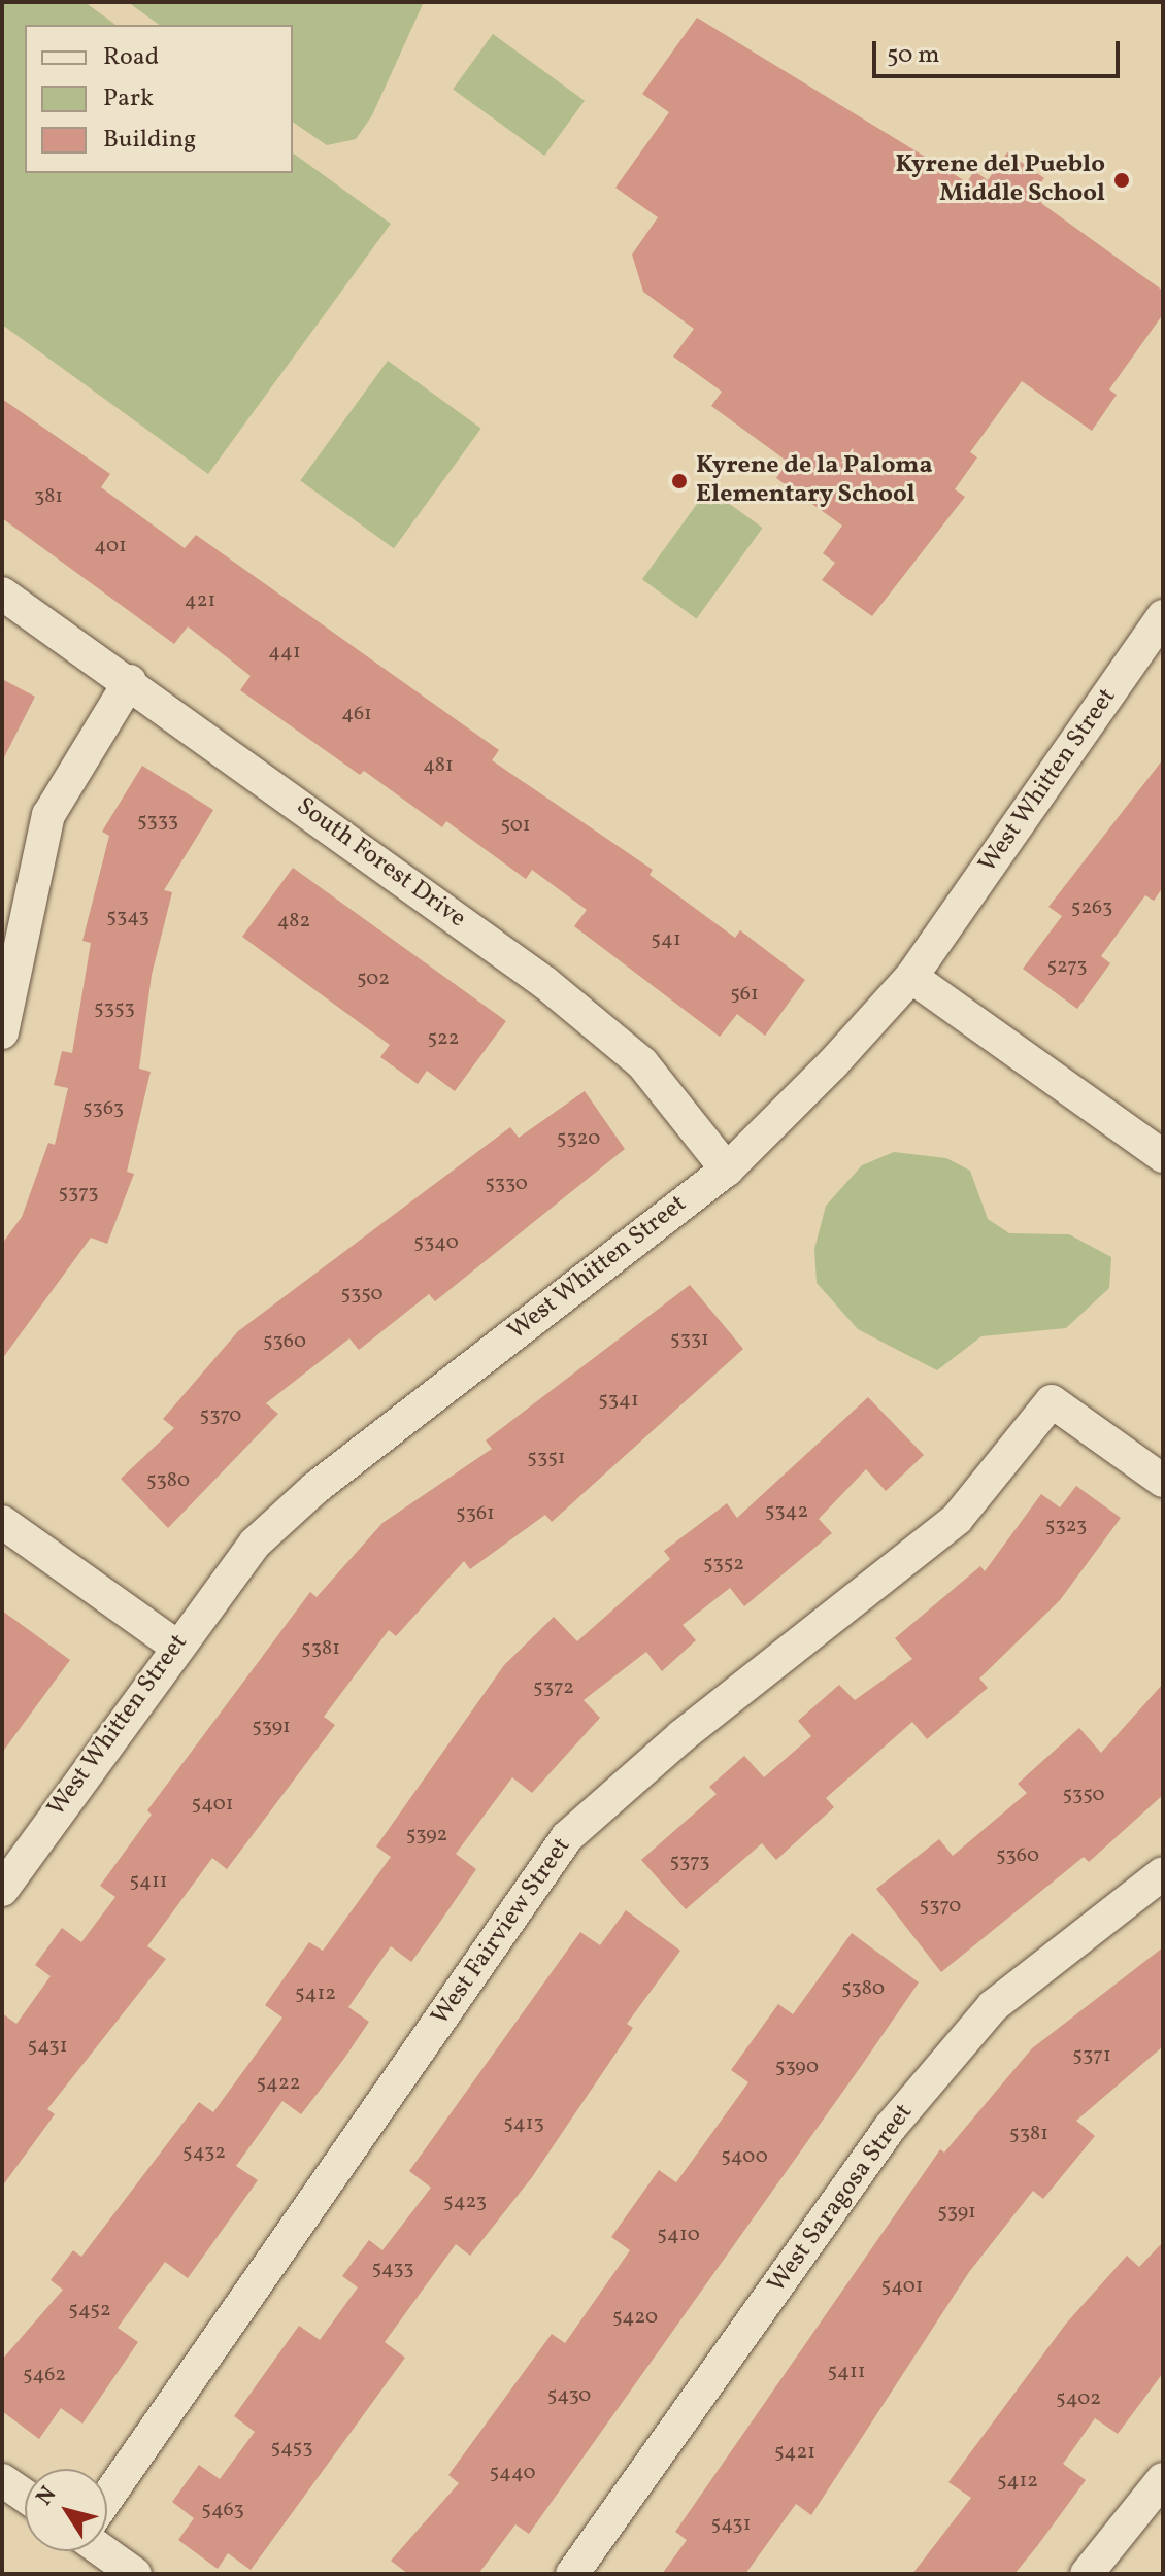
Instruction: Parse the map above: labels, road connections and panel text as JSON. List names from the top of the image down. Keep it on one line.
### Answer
{"streets":{"street":["West Whitten Street","South Forest Drive","West Fairview Street","West Saragosa Street"]},"crossings":[["West Whitten Street","South Forest Drive"]],"places":["Kyrene del Pueblo Middle School","Kyrene de la Paloma Elementary School"],"house_numbers":["381","401","421","441","461","481","5333","501","5263","5343","482","541","5273","502","561","5353","522","5363","5320","5330","5373","5340","5350","5331","5360","5341","5370","5351","5380","5342","5361","5323","5352","5381","5372","5391","5350","5401","5392","5360","5373","5411","5370","5380","5412","5431","5371","5390","5422","5413","5381","5432","5400","5423","5391","5410","5433","5401","5452","5420","5411","5462","5430","5402","5453","5421","5440","5412","5463","5431"],"legend":["Road","Park","Building"],"scale_bar":"50 m","north":"top left"}
